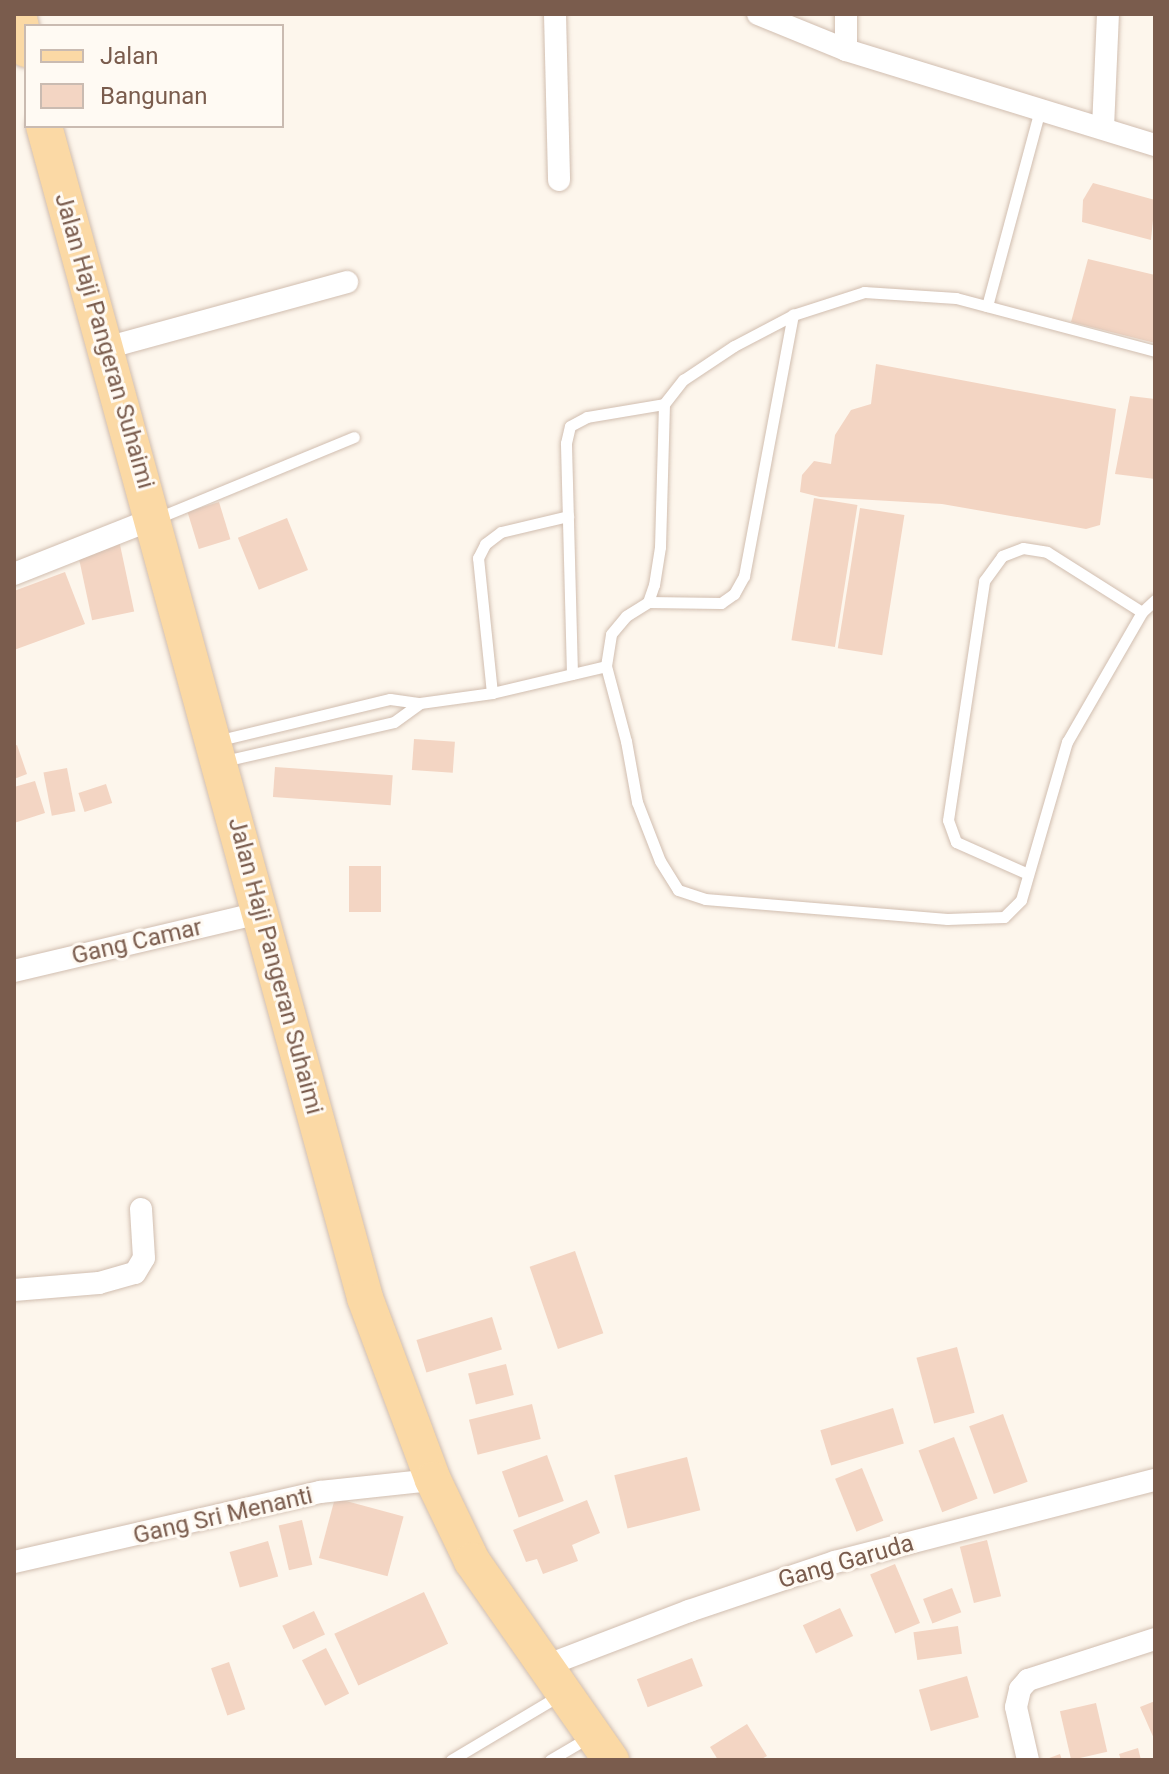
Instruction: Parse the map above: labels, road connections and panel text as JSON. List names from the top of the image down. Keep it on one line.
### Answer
{"streets":{"main road":["Jalan Haji Pangeran Suhaimi"],"street":["Gang Camar","Gang Sri Menanti","Gang Garuda"]},"crossings":[["Jalan Haji Pangeran Suhaimi","Gang Camar"],["Jalan Haji Pangeran Suhaimi","Gang Sri Menanti"],["Jalan Haji Pangeran Suhaimi","Gang Garuda"]],"legend":["Jalan","Bangunan"]}
